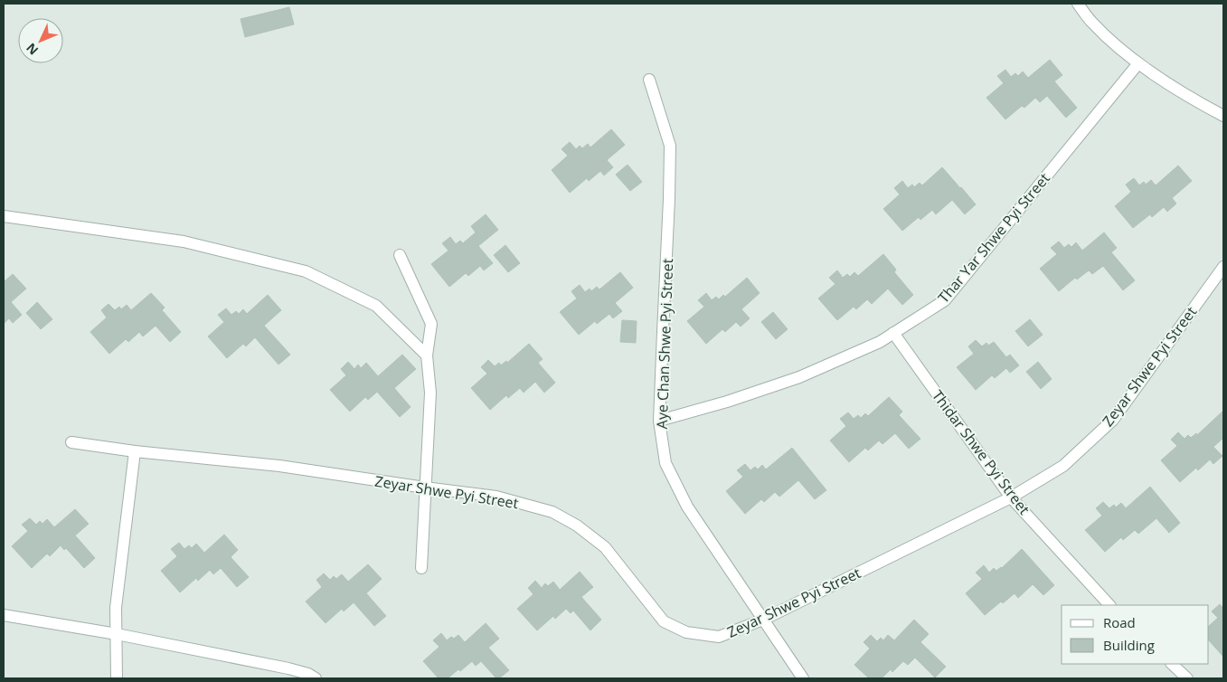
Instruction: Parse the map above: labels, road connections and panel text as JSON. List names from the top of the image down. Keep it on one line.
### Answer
{"streets":{"street":["Thar Yar Shwe Pyi Street","Aye Chan Shwe Pyi Street","Zeyar Shwe Pyi Street","Thidar Shwe Pyi Street"]},"crossings":[["Thar Yar Shwe Pyi Street","Aye Chan Shwe Pyi Street"],["Thar Yar Shwe Pyi Street","Thidar Shwe Pyi Street"],["Aye Chan Shwe Pyi Street","Zeyar Shwe Pyi Street"],["Zeyar Shwe Pyi Street","Thidar Shwe Pyi Street"]],"legend":["Road","Building"],"north":"bottom left"}
